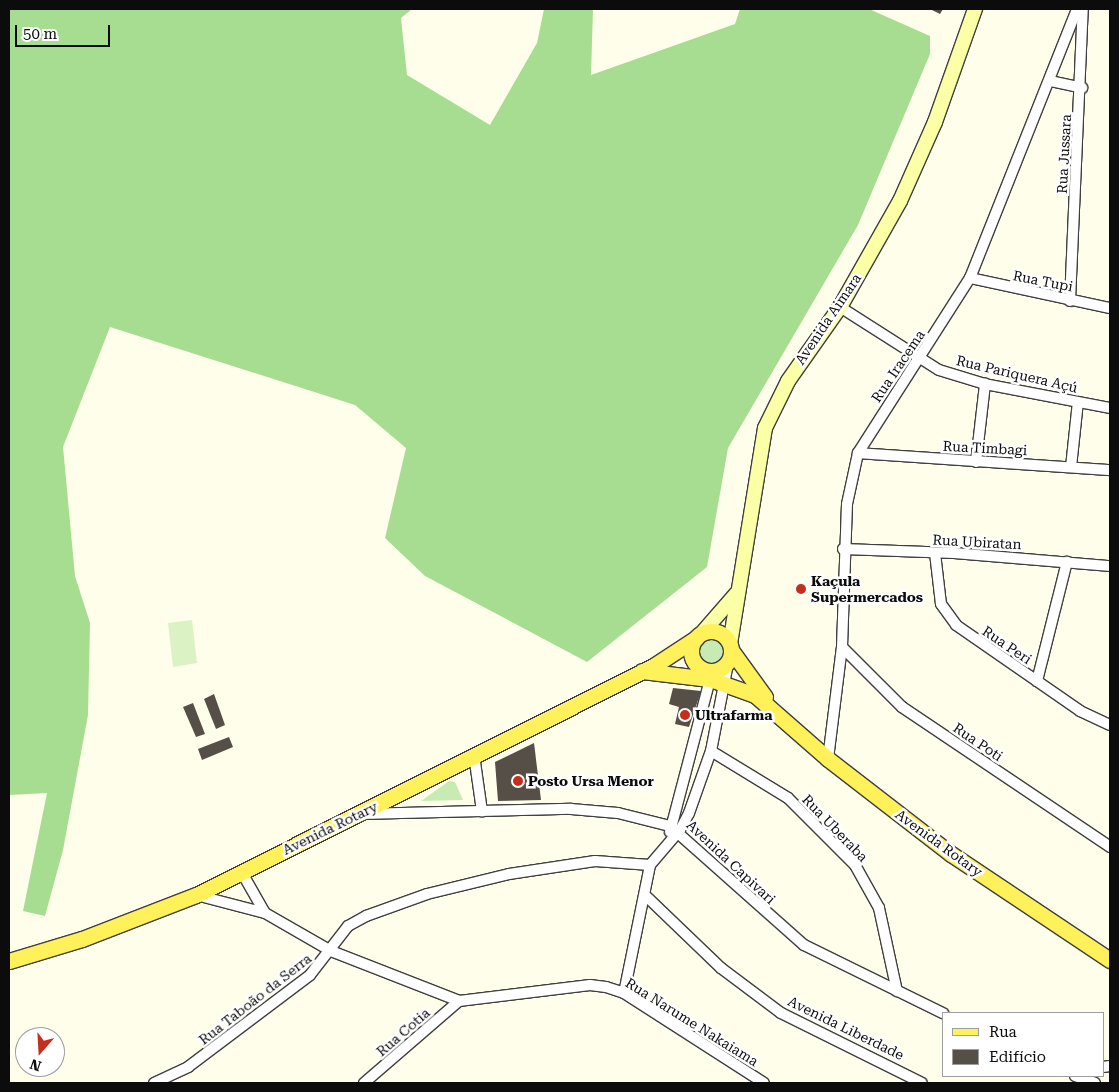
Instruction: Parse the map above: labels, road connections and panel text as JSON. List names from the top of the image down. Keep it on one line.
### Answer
{"streets":{"main road":["Avenida Aimara","Avenida Rotary"],"street":["Rua Jussara","Rua Tupi","Rua Iracema","Rua Pariquera Açú","Rua Timbagi","Rua Ubiratan","Rua Peri","Rua Poti","Rua Uberaba","Avenida Capivari","Rua Taboão da Serra","Rua Narume Nakaiama","Avenida Liberdade","Rua Cotia"]},"crossings":[["Rua Jussara","Rua Tupi"],["Rua Tupi","Rua Iracema"],["Avenida Aimara","Rua Pariquera Açú"],["Avenida Aimara","Avenida Rotary"],["Rua Iracema","Rua Pariquera Açú"],["Rua Iracema","Rua Timbagi"],["Rua Iracema","Rua Ubiratan"],["Rua Iracema","Rua Poti"],["Rua Iracema","Avenida Rotary"],["Rua Ubiratan","Rua Peri"],["Avenida Rotary","Avenida Capivari"],["Avenida Rotary","Rua Narume Nakaiama"],["Rua Uberaba","Avenida Capivari"],["Rua Taboão da Serra","Rua Narume Nakaiama"],["Rua Narume Nakaiama","Rua Cotia"]],"places":["Kaçula Supermercados","Ultrafarma","Posto Ursa Menor"],"legend":["Rua","Edifício"],"scale_bar":"50 m","north":"bottom"}
